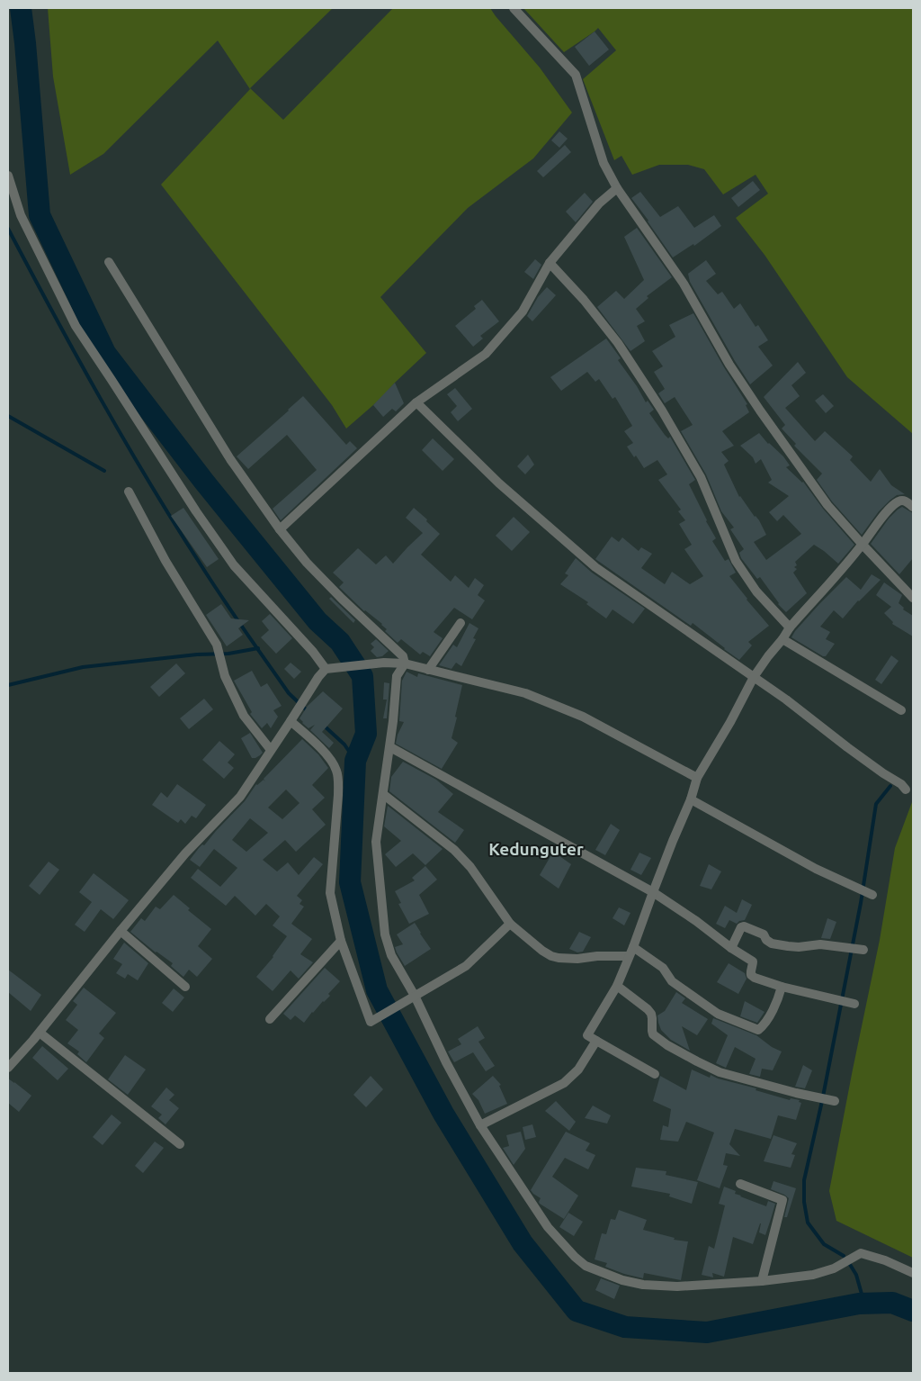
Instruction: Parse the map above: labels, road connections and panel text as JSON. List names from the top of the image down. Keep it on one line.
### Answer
{"districts":["Kedunguter"]}
